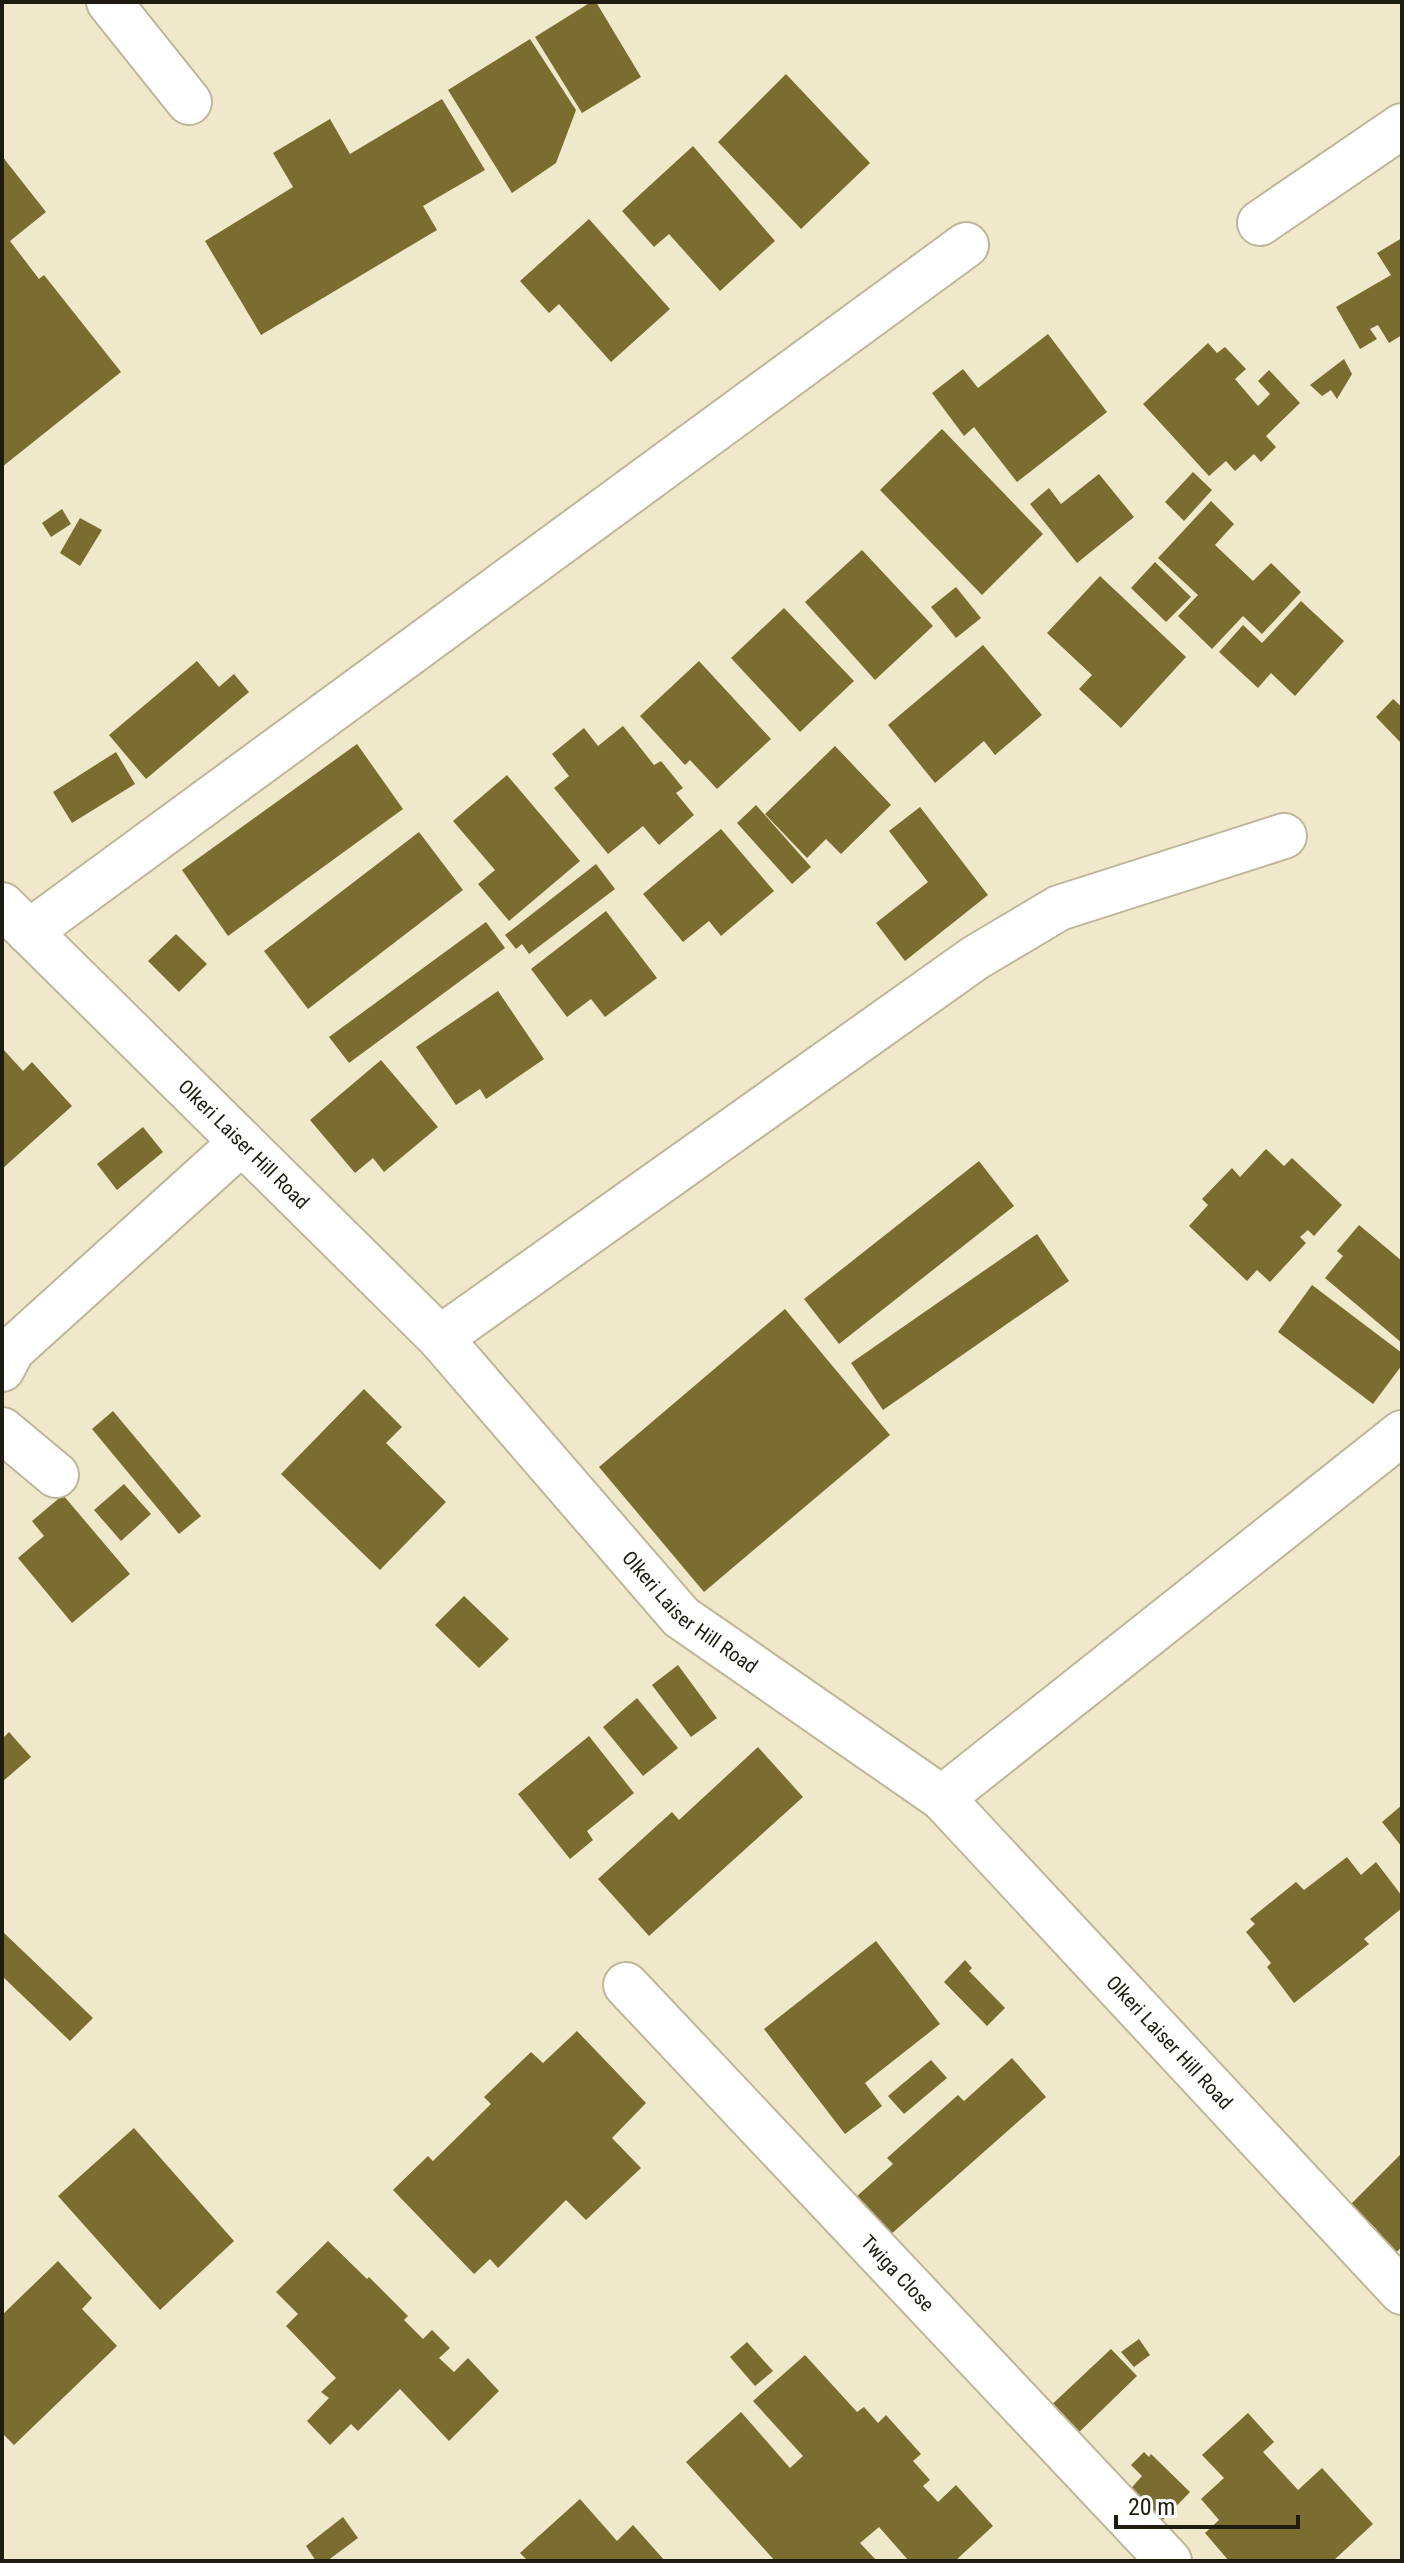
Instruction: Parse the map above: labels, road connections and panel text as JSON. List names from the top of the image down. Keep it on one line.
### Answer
{"streets":{"street":["Olkeri Laiser Hill Road","Twiga Close"]},"scale_bar":"20 m"}
